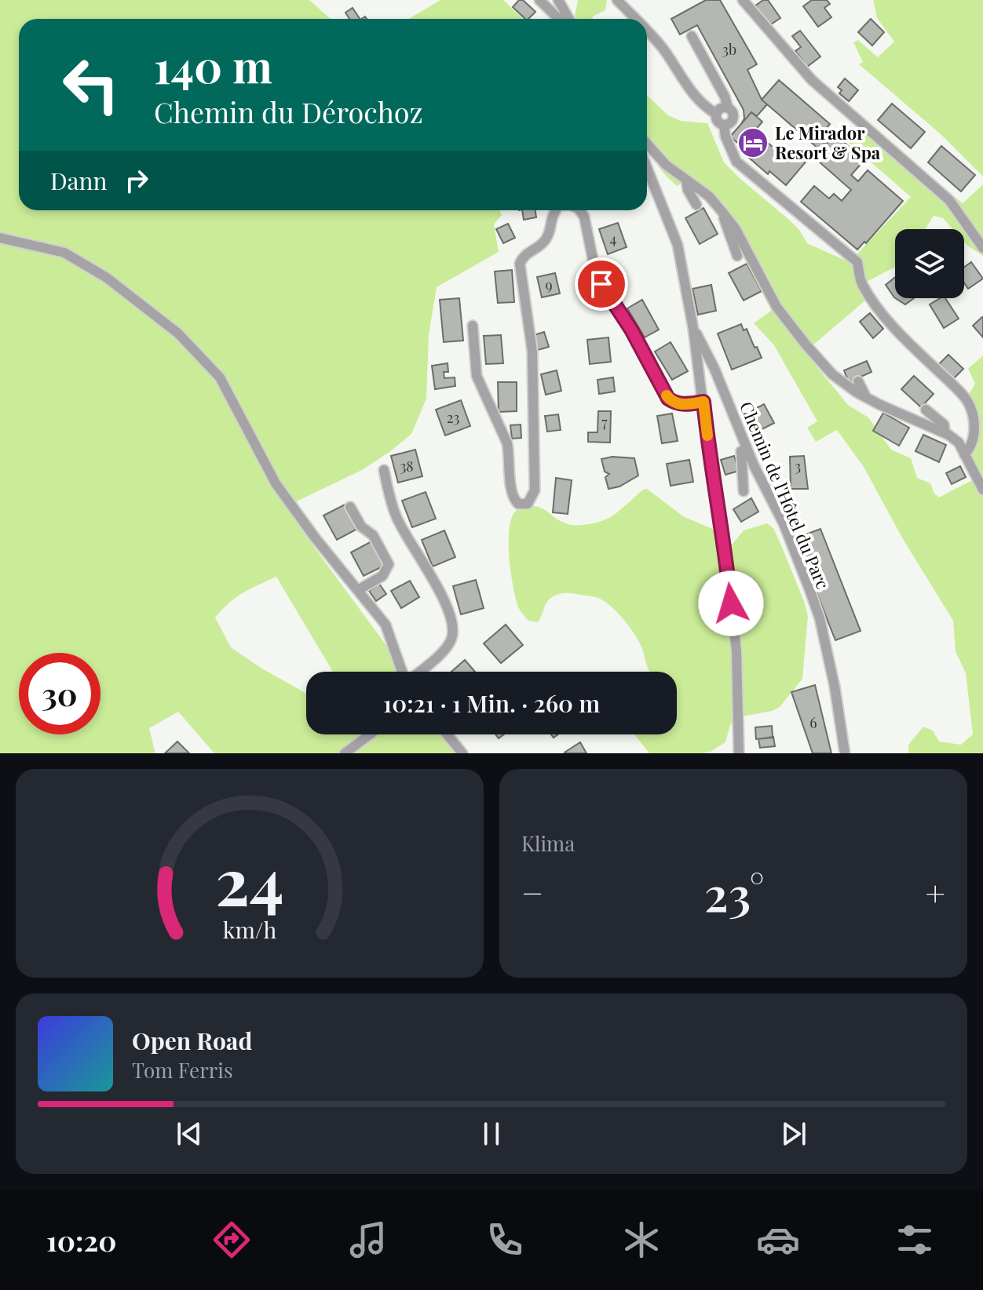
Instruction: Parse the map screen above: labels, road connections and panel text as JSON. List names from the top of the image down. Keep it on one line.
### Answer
{"streets":{"street":["Chemin de l'Hôtel du Parc"]},"places":{"hotel":["Le Mirador Resort & Spa"]},"house_numbers":["3b","4","9","23","7","38","3","6"],"page":{"turn":["140 m","Chemin du Dérochoz"],"then":"Dann","limit":"30","trip":"10:21 · 1 Min. · 260 m","tile":"Klima","heat":["−","23°","+"],"song":["Open Road","Tom Ferris"],"tabs":"10:20","gauge":["24","km/h"]}}
